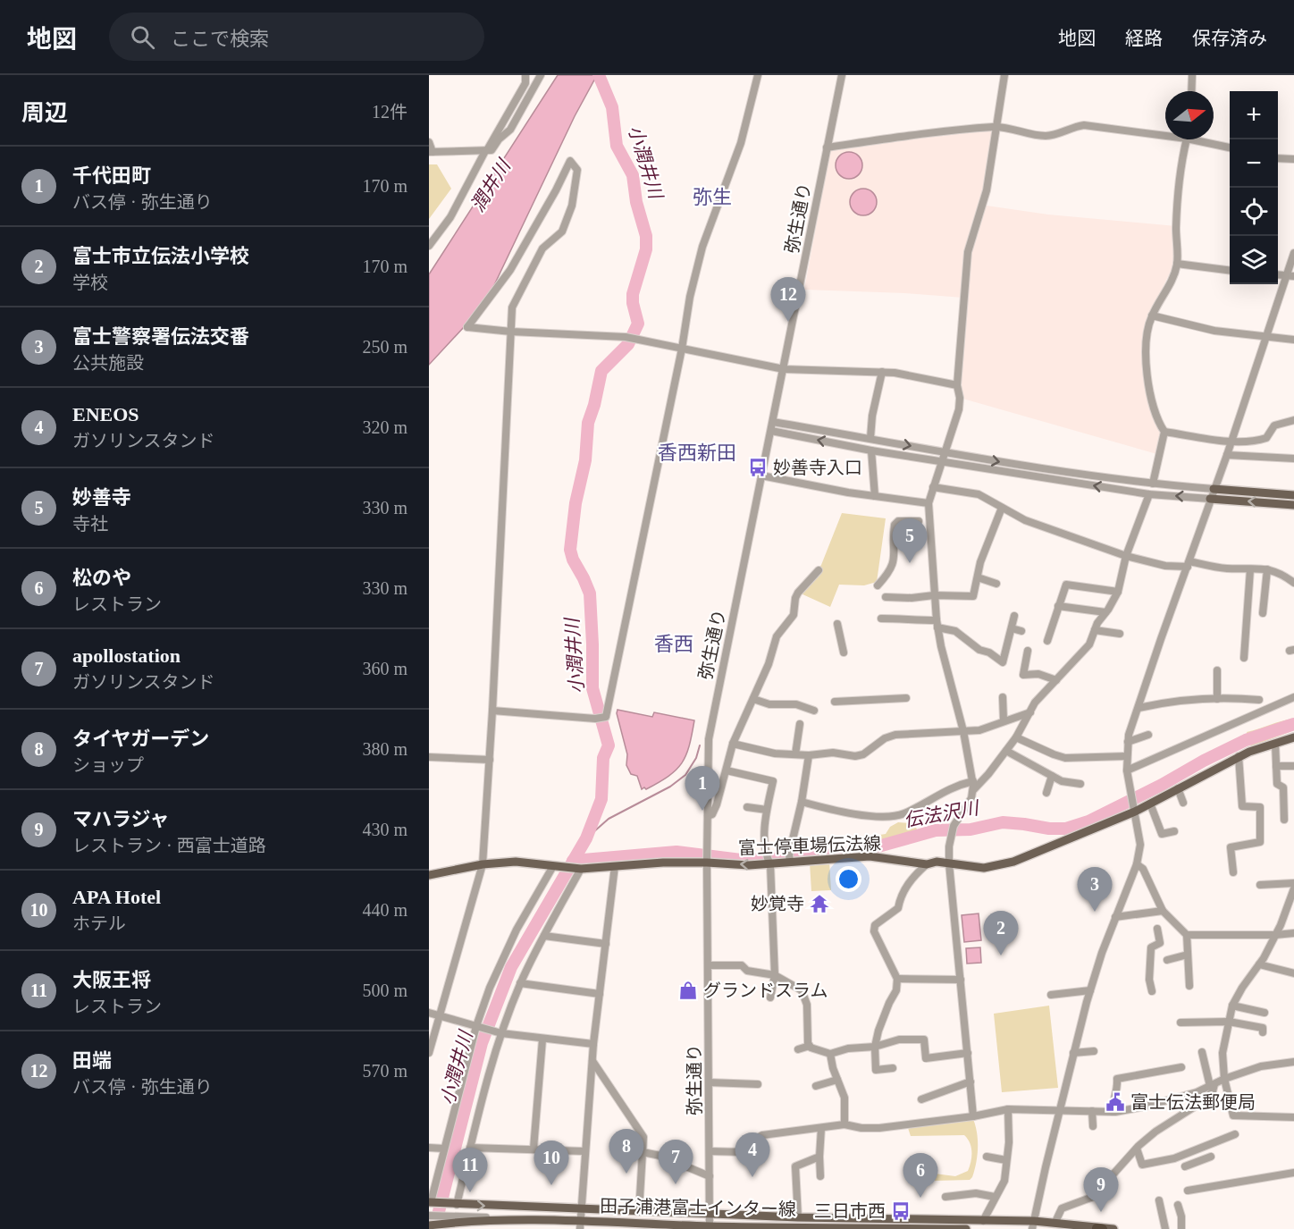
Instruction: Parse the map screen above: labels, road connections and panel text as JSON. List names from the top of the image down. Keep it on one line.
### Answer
{"streets":{"main road":["富士停車場伝法線","田子浦港富士インター線"],"street":["弥生通り"]},"crossings":[["弥生通り","富士停車場伝法線"],["弥生通り","田子浦港富士インター線"]],"districts":["弥生","香西新田","香西"],"water":["小潤井川","潤井川","伝法沢川"],"places":{"bus stop":["妙善寺入口","三日市西"],"temple":["妙覚寺"],"shop":["グランドスラム"],"public building":["富士伝法郵便局"]},"north":"right","page":{"header":"地図","search":"ここで検索","nav":["地図","経路","保存済み"],"heading":["周辺","12件"],"map_buttons":["+","−"],"list":[{"mark":"1","name":"千代田町","note":"バス停 · 弥生通り","value":"170 m"},{"mark":"2","name":"富士市立伝法小学校","note":"学校","value":"170 m"},{"mark":"3","name":"富士警察署伝法交番","note":"公共施設","value":"250 m"},{"mark":"4","name":"ENEOS","note":"ガソリンスタンド","value":"320 m"},{"mark":"5","name":"妙善寺","note":"寺社","value":"330 m"},{"mark":"6","name":"松のや","note":"レストラン","value":"330 m"},{"mark":"7","name":"apollostation","note":"ガソリンスタンド","value":"360 m"},{"mark":"8","name":"タイヤガーデン","note":"ショップ","value":"380 m"},{"mark":"9","name":"マハラジャ","note":"レストラン · 西富士道路","value":"430 m"},{"mark":"10","name":"APA Hotel","note":"ホテル","value":"440 m"},{"mark":"11","name":"大阪王将","note":"レストラン","value":"500 m"},{"mark":"12","name":"田端","note":"バス停 · 弥生通り","value":"570 m"}],"pins":["12","5","1","3","2","8","4","7","10","11","6","9"]}}
